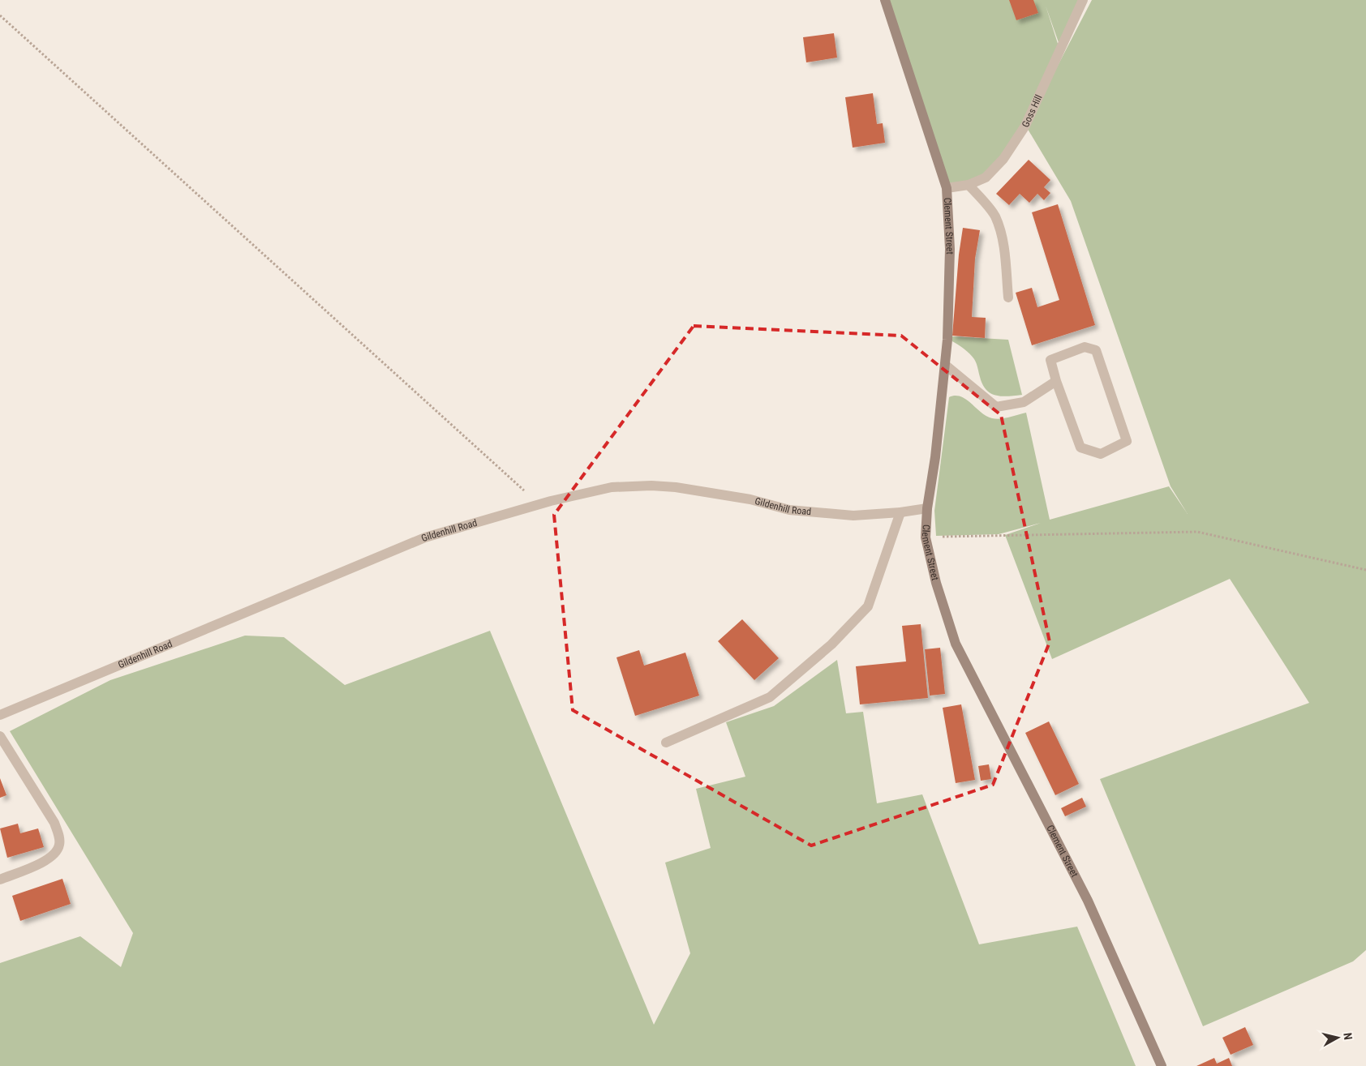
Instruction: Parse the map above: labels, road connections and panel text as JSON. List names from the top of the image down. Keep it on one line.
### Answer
{"streets":{"street":["Goss Hill","Clement Street","Gildenhill Road"]},"crossings":[["Goss Hill","Clement Street"],["Clement Street","Gildenhill Road"]],"north":"right"}
